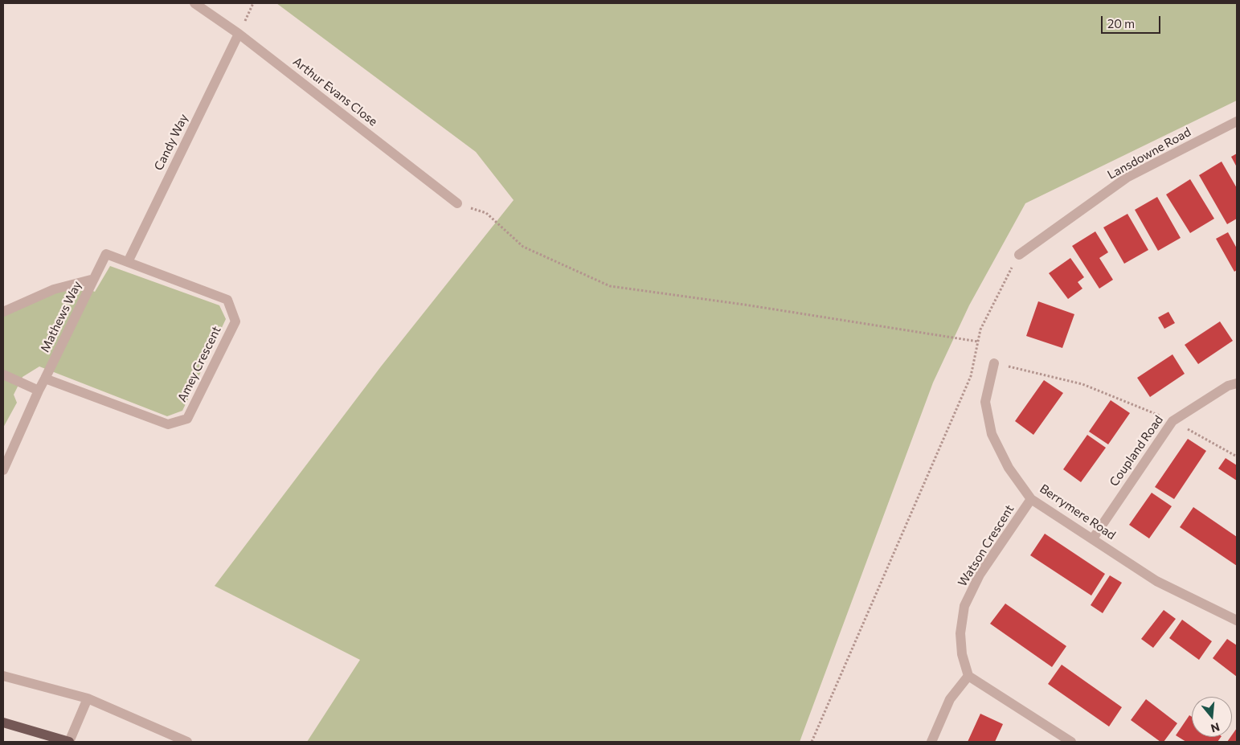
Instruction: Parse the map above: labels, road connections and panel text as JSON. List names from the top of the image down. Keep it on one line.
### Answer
{"streets":{"street":["Arthur Evans Close","Candy Way","Lansdowne Road","Mathews Way","Amey Crescent","Coupland Road","Berrymere Road","Watson Crescent"]},"crossings":[["Arthur Evans Close","Candy Way"],["Candy Way","Amey Crescent"],["Mathews Way","Amey Crescent"],["Coupland Road","Berrymere Road"],["Berrymere Road","Watson Crescent"]],"scale_bar":"20 m","north":"bottom"}
